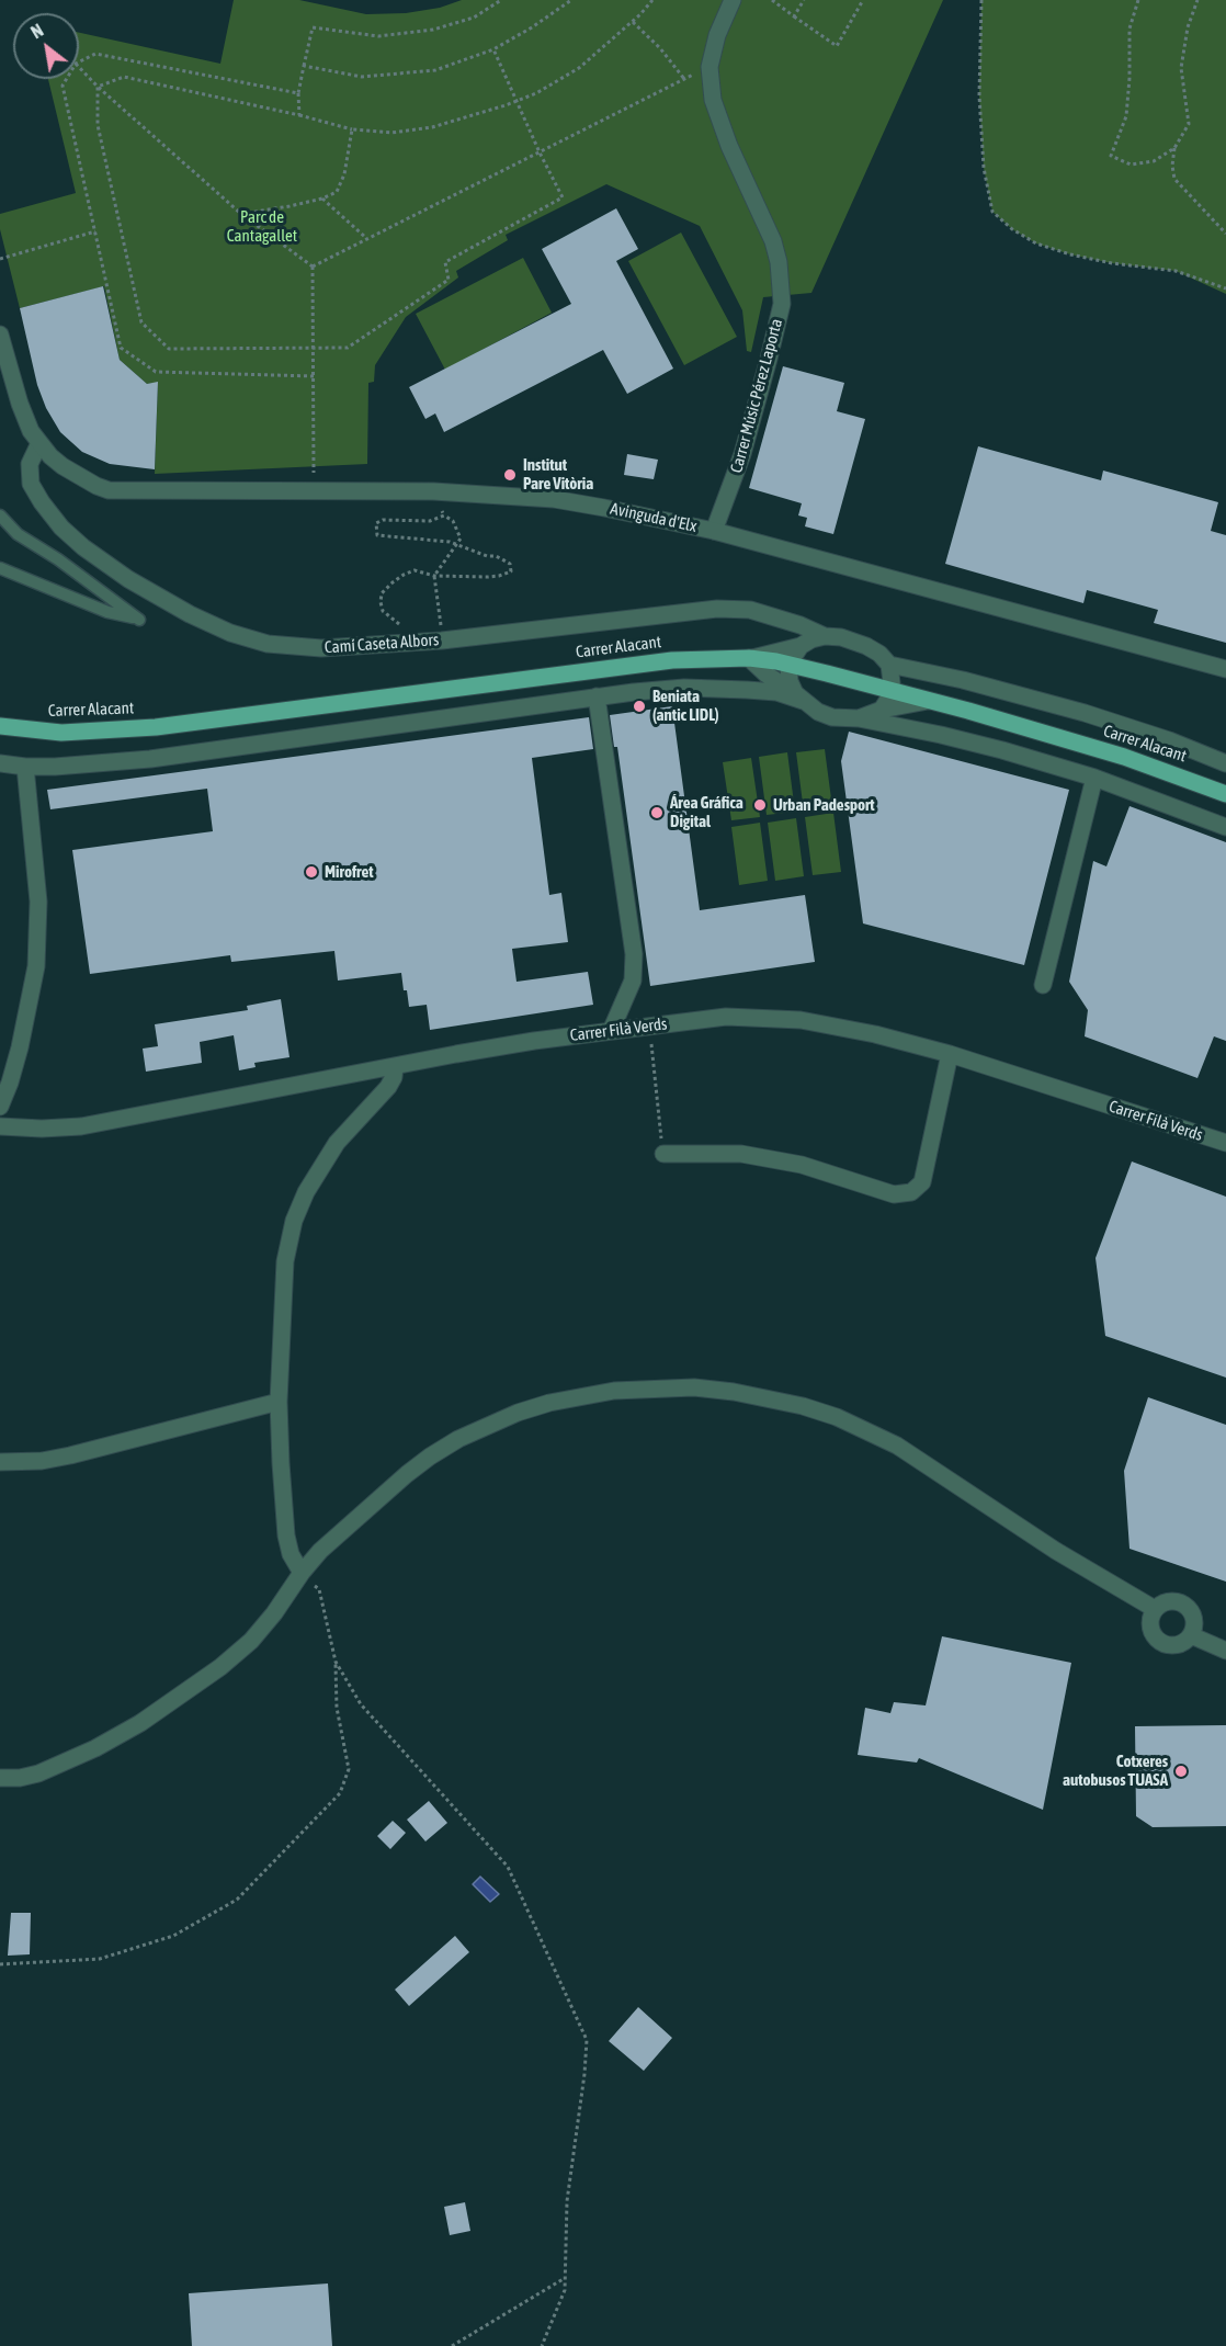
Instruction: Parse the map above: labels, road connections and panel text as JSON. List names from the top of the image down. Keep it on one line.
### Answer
{"streets":{"main road":["Carrer Alacant"],"street":["Carrer Músic Pérez Laporta","Avinguda d'Elx","Camí Caseta Albors","Carrer Filà Verds"]},"crossings":[["Carrer Músic Pérez Laporta","Avinguda d'Elx"],["Avinguda d'Elx","Camí Caseta Albors"],["Camí Caseta Albors","Carrer Alacant"]],"parks":["Parc de Cantagallet"],"places":["Institut Pare Vitòria","Beniata (antic LIDL)","Urban Padesport","Área Gráfica Digital","Mirofret","Cotxeres autobusos TUASA"],"north":"top left"}
